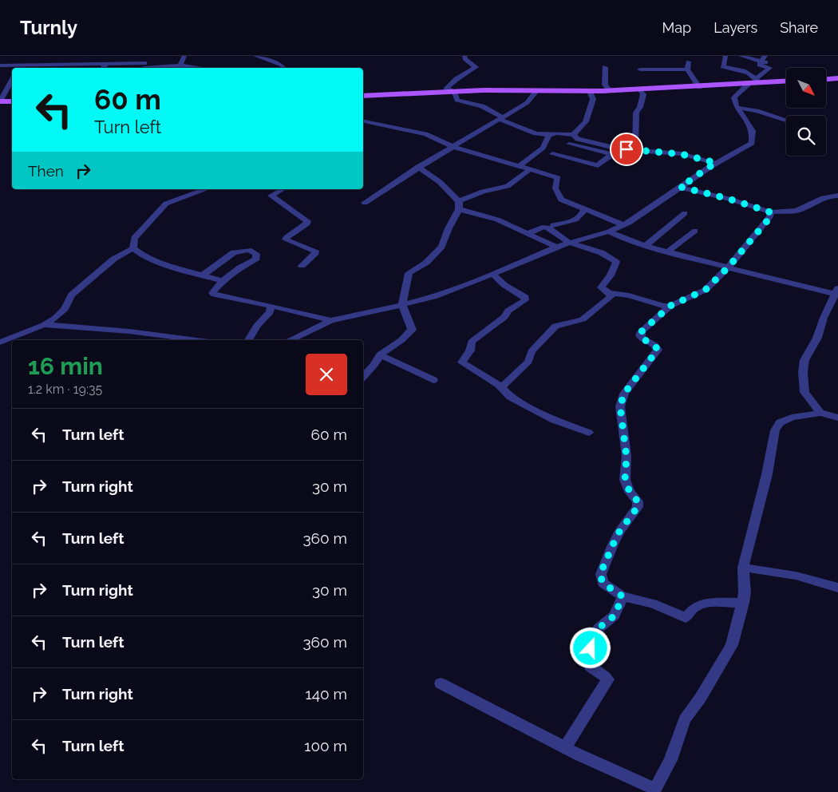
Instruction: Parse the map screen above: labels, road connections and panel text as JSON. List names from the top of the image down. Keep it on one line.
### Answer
{"north":"bottom right","page":{"header":"Turnly","nav":["Map","Layers","Share"],"turn":["60 m","Turn left"],"then":"Then","heading":["16 min","1.2 km · 19:35"],"list":[{"name":"Turn left","value":"60 m"},{"name":"Turn right","value":"30 m"},{"name":"Turn left","value":"360 m"},{"name":"Turn right","value":"30 m"},{"name":"Turn left","value":"360 m"},{"name":"Turn right","value":"140 m"},{"name":"Turn left","value":"100 m"}]}}
